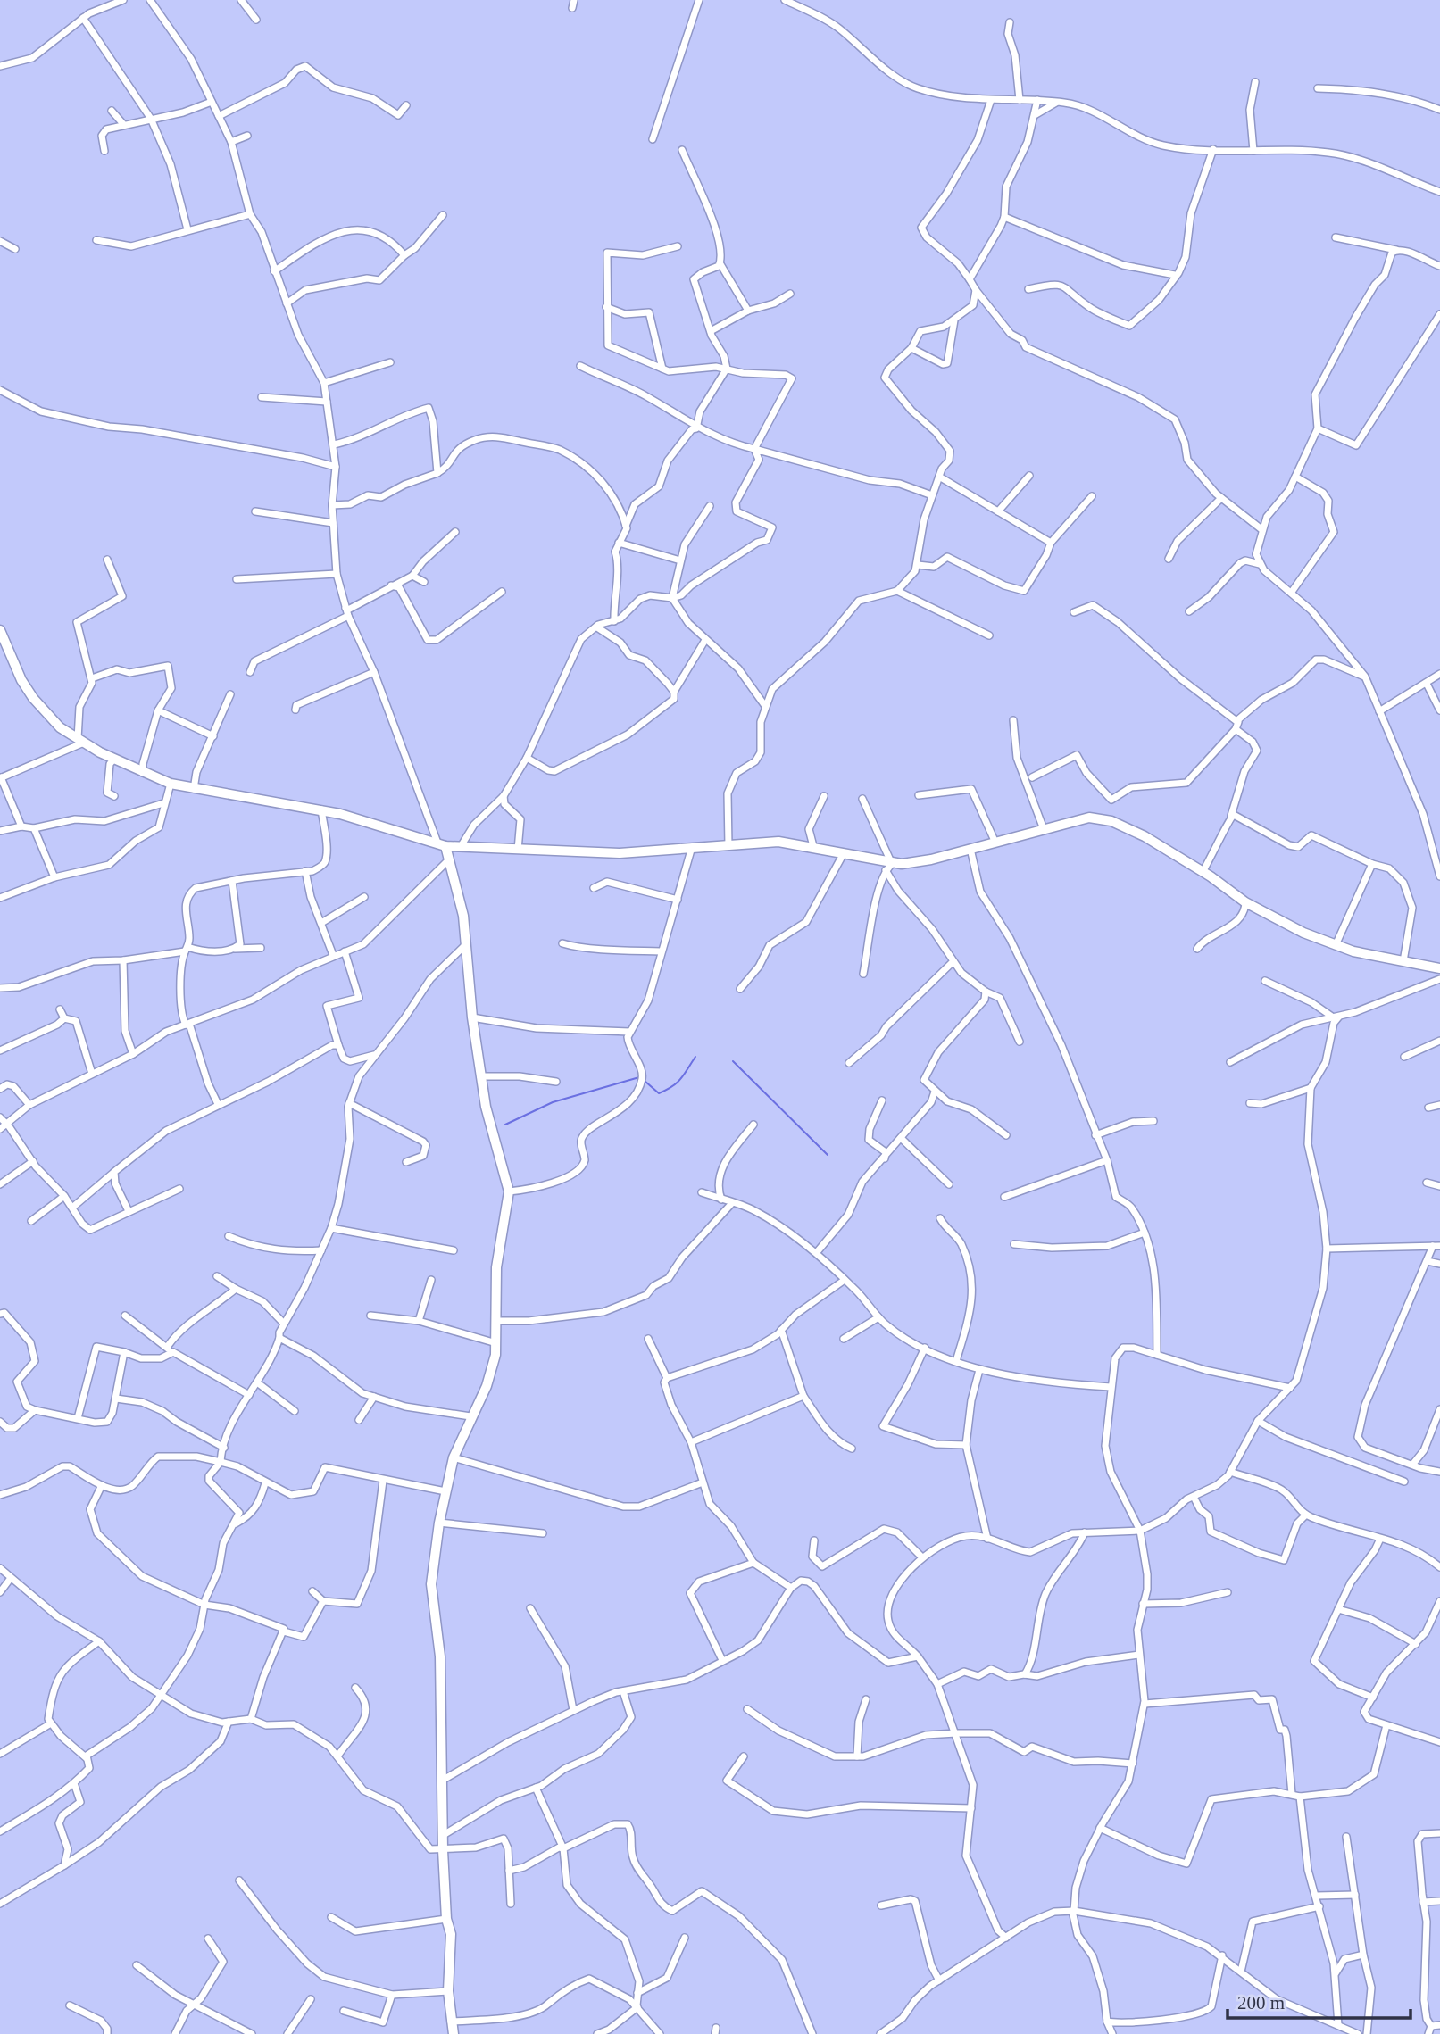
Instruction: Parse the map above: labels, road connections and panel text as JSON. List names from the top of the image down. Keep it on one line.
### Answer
{"scale_bar":"200 m"}
